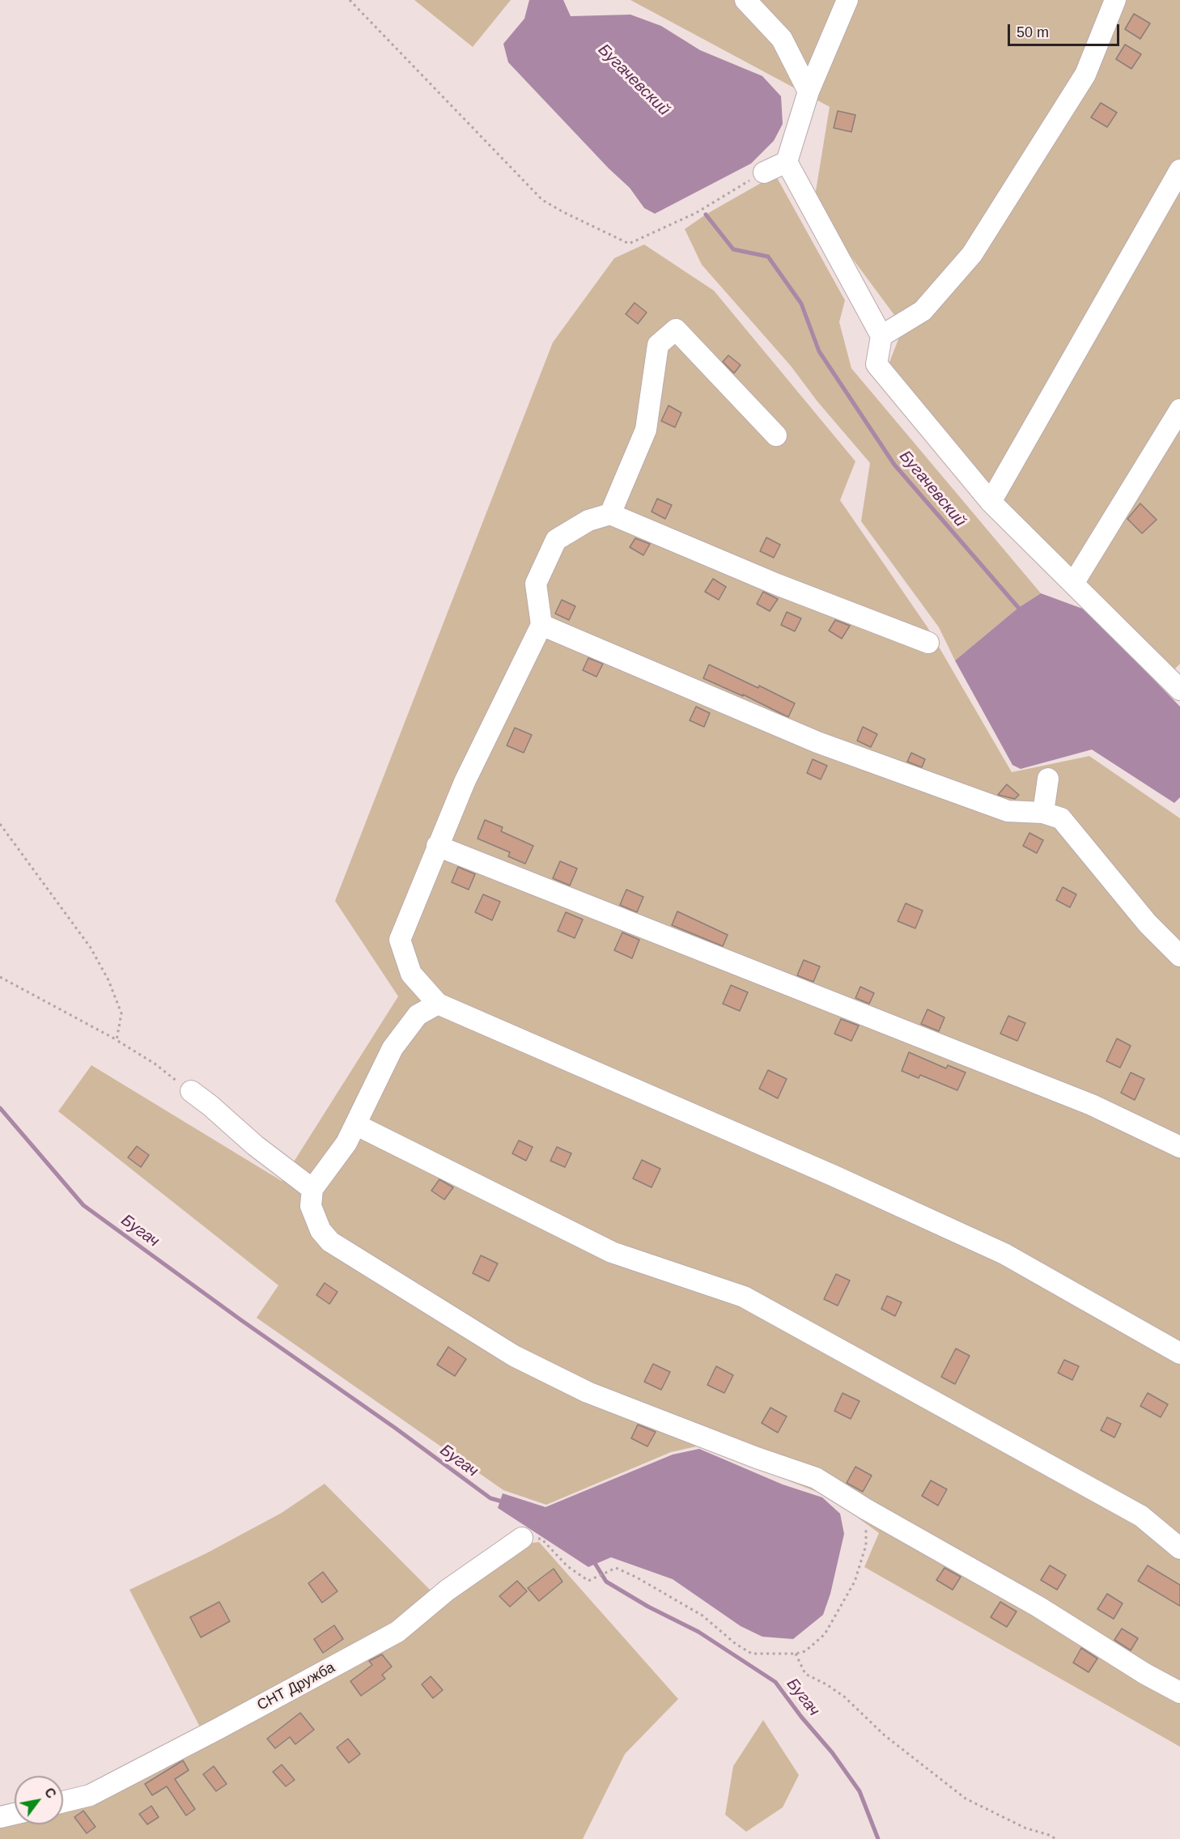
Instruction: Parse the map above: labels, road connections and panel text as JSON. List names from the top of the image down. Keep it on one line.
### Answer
{"streets":{"street":["СНТ Дружба"]},"water":["Бугачевский","Бугач"],"scale_bar":"50 m","north":"top right"}
